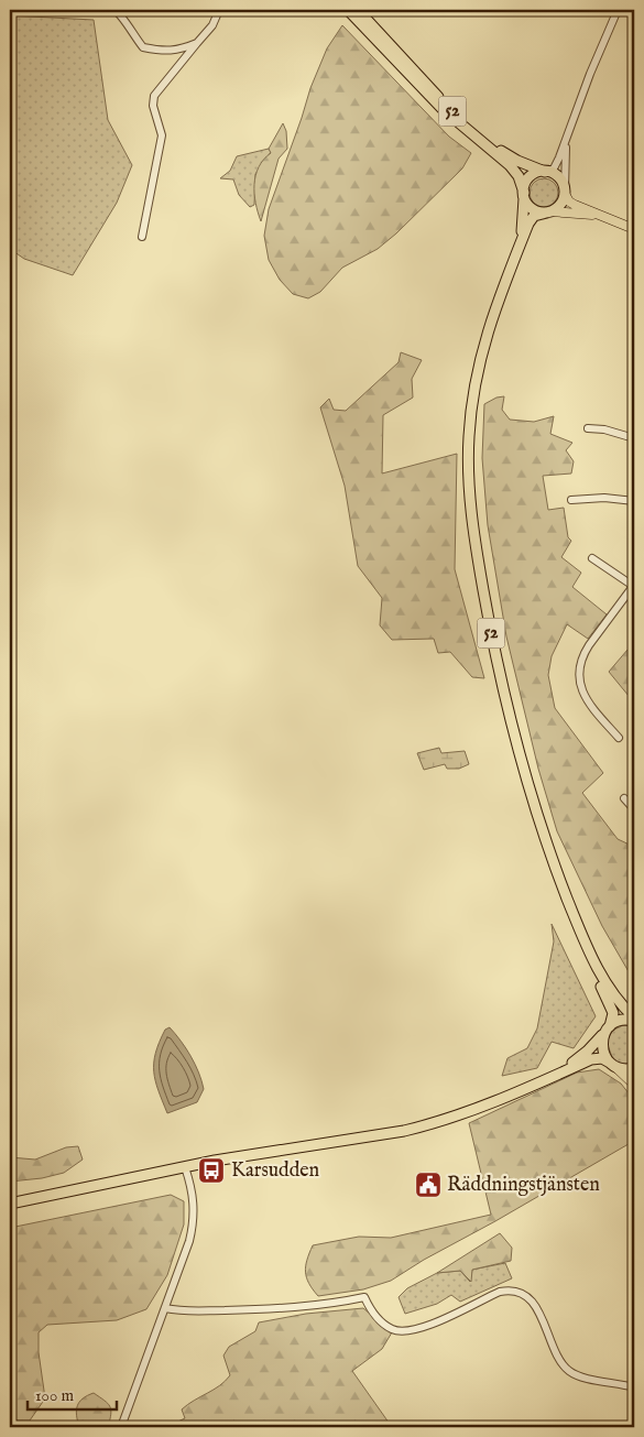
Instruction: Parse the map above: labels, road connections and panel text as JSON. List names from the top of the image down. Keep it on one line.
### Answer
{"streets":{"highway":["52"]},"places":{"bus stop":["Karsudden"],"public building":["Räddningstjänsten"]},"scale_bar":"100 m"}
